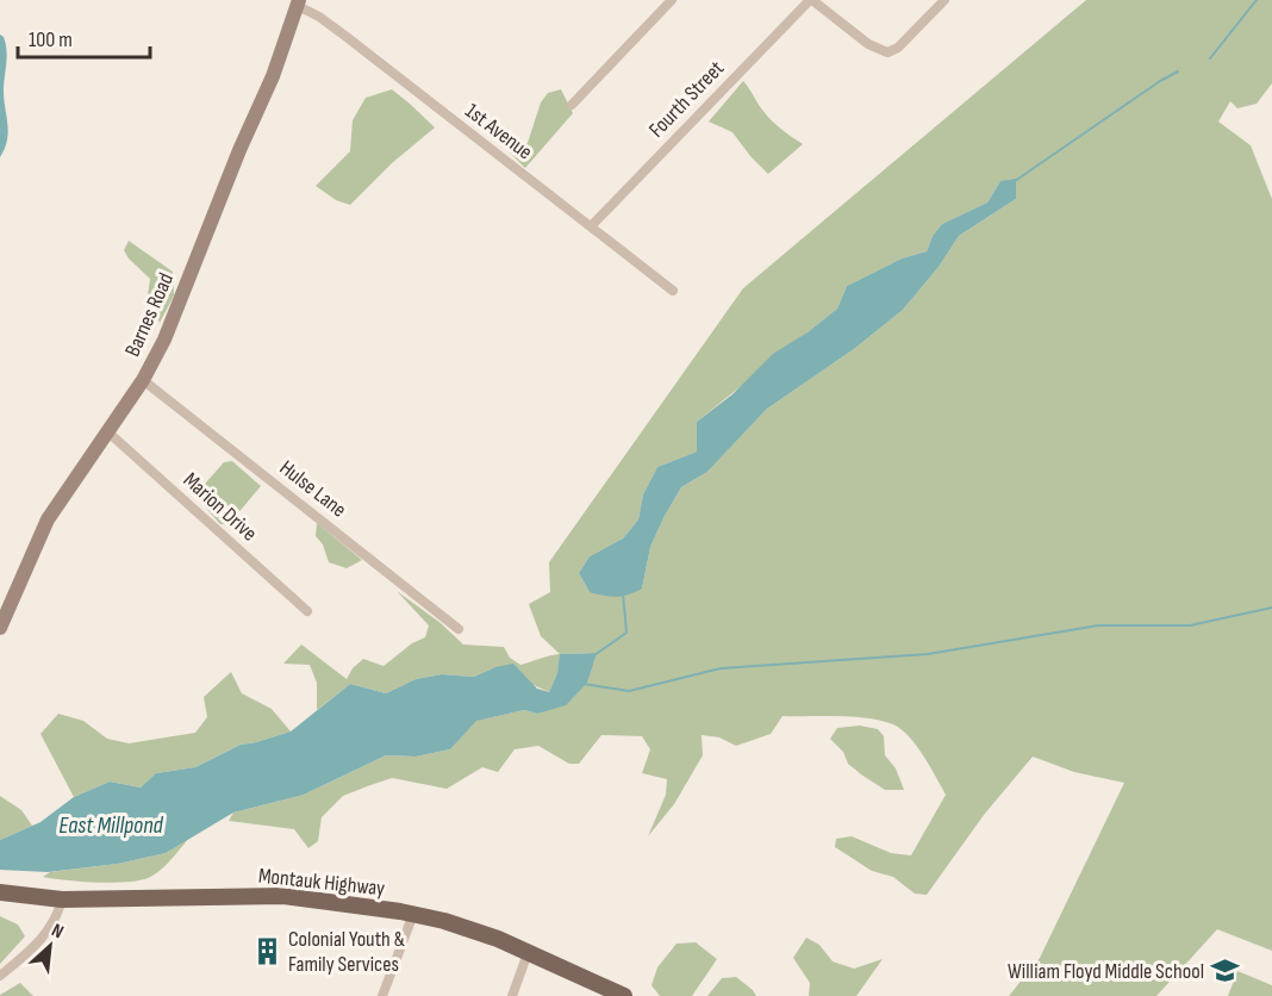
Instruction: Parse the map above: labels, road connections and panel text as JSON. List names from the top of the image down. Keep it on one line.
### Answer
{"streets":{"main road":["Montauk Highway"],"street":["Fourth Street","1st Avenue","Barnes Road","Hulse Lane","Marion Drive"]},"crossings":[["Fourth Street","1st Avenue"],["1st Avenue","Barnes Road"],["Barnes Road","Hulse Lane"],["Barnes Road","Marion Drive"]],"water":["East Millpond"],"places":{"building":["Colonial Youth & Family Services"],"school or university":["William Floyd Middle School"]},"scale_bar":"100 m","north":"top right"}
